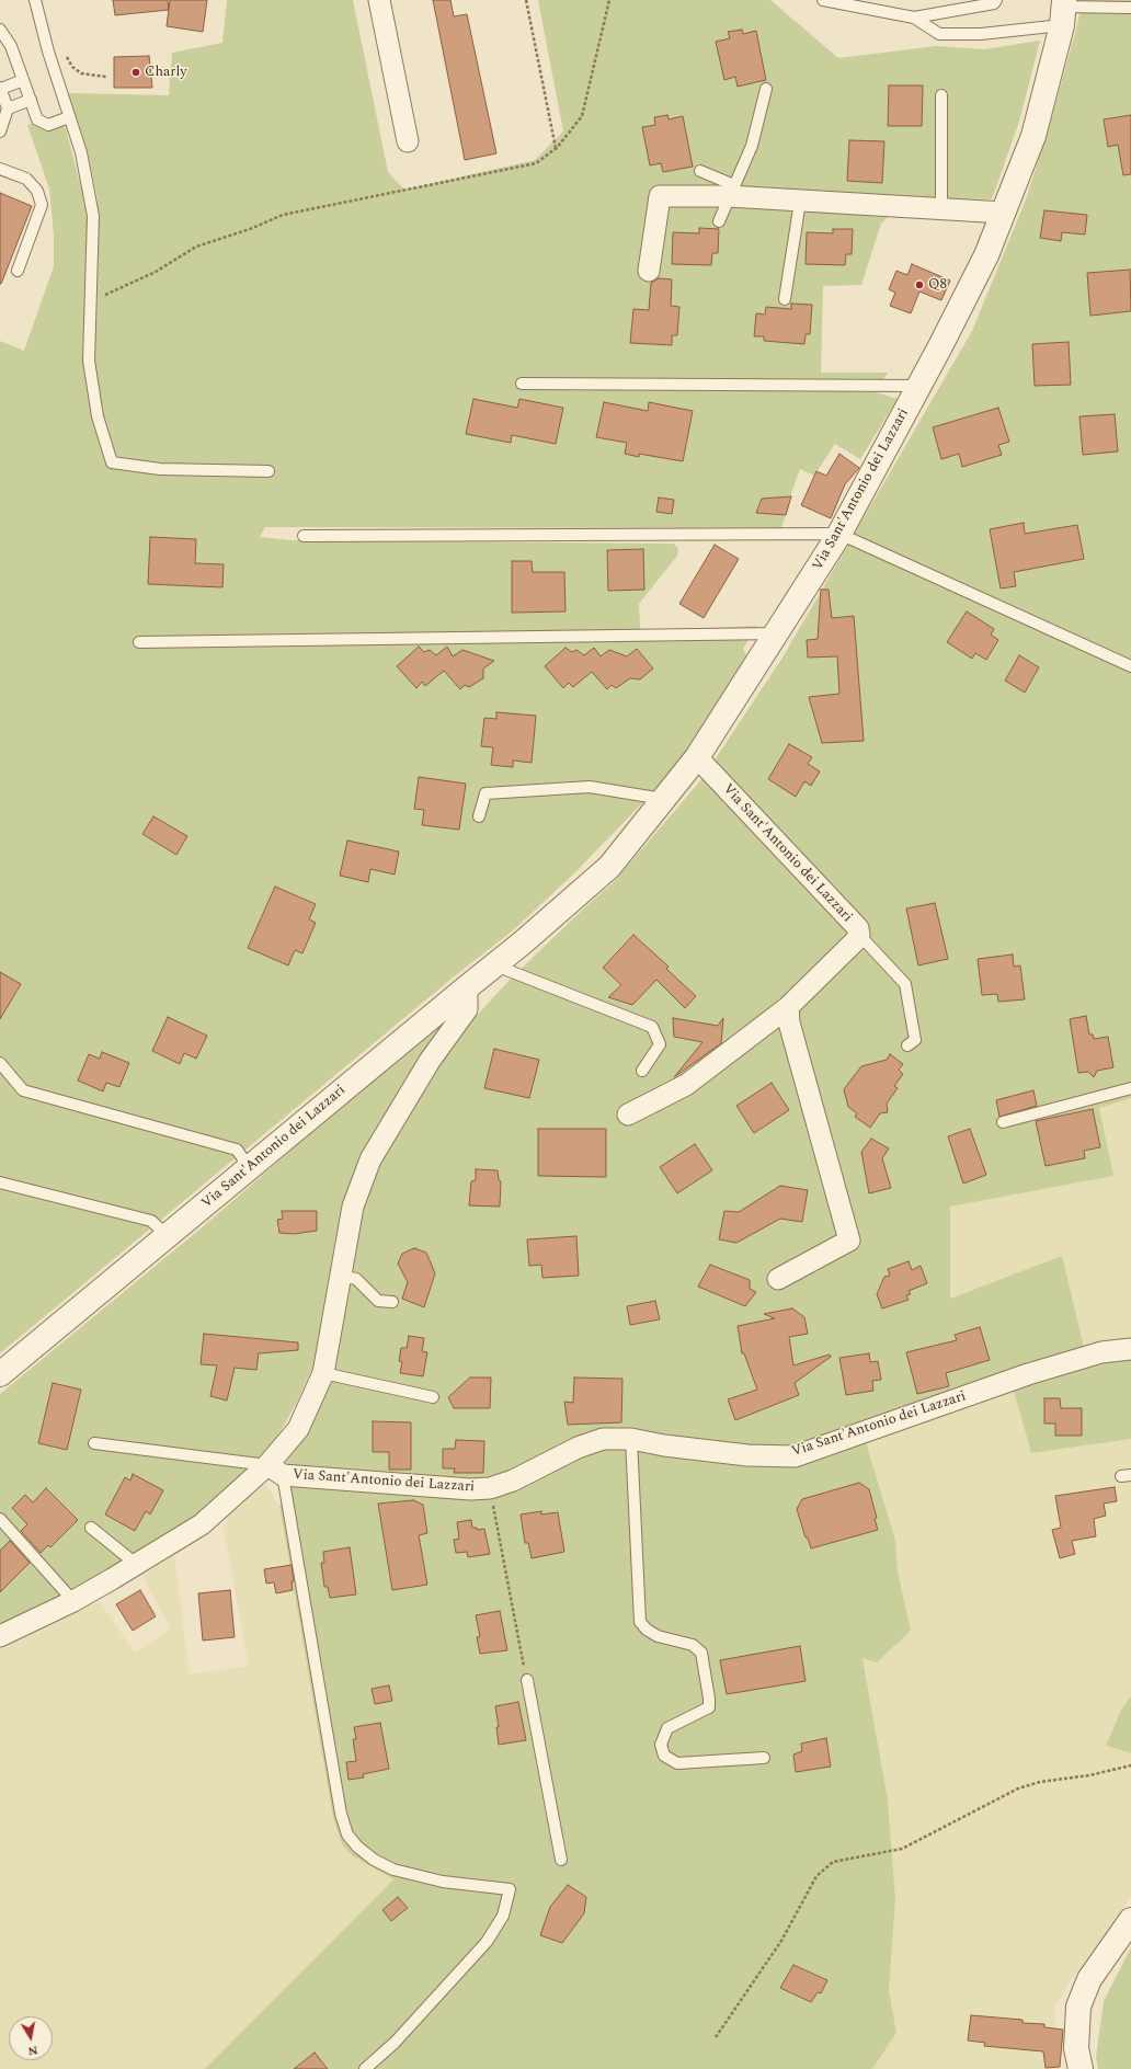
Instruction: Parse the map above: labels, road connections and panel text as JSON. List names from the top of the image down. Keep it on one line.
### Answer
{"streets":{"street":["Via Sant'Antonio dei Lazzari"]},"places":["Charly","Q8"],"north":"bottom"}
